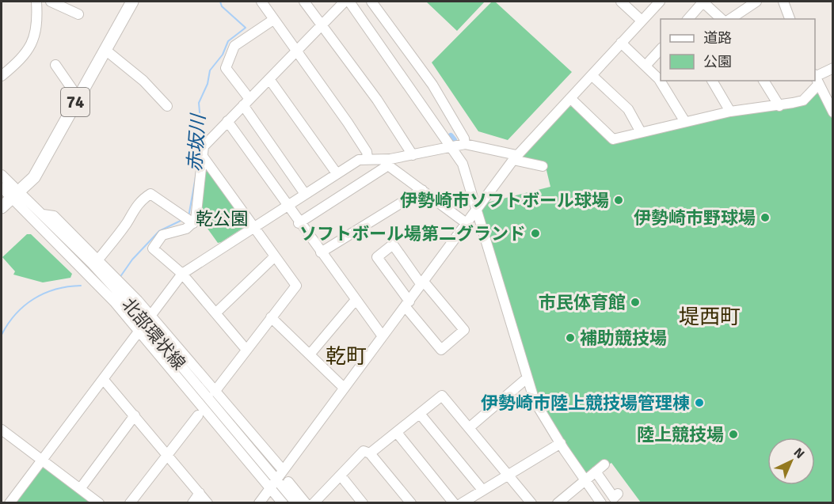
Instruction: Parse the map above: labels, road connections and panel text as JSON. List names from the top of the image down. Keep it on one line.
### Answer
{"streets":{"main road":["74"],"street":["北部環状線"]},"crossings":[["74","北部環状線"]],"districts":["堤西町","乾町"],"water":["赤坂川"],"parks":["乾公園"],"places":["伊勢崎市ソフトボール球場","伊勢崎市野球場","ソフトボール場第二グランド","市民体育館","補助競技場","伊勢崎市陸上競技場管理棟","陸上競技場"],"legend":["道路","公園"],"north":"top right"}
